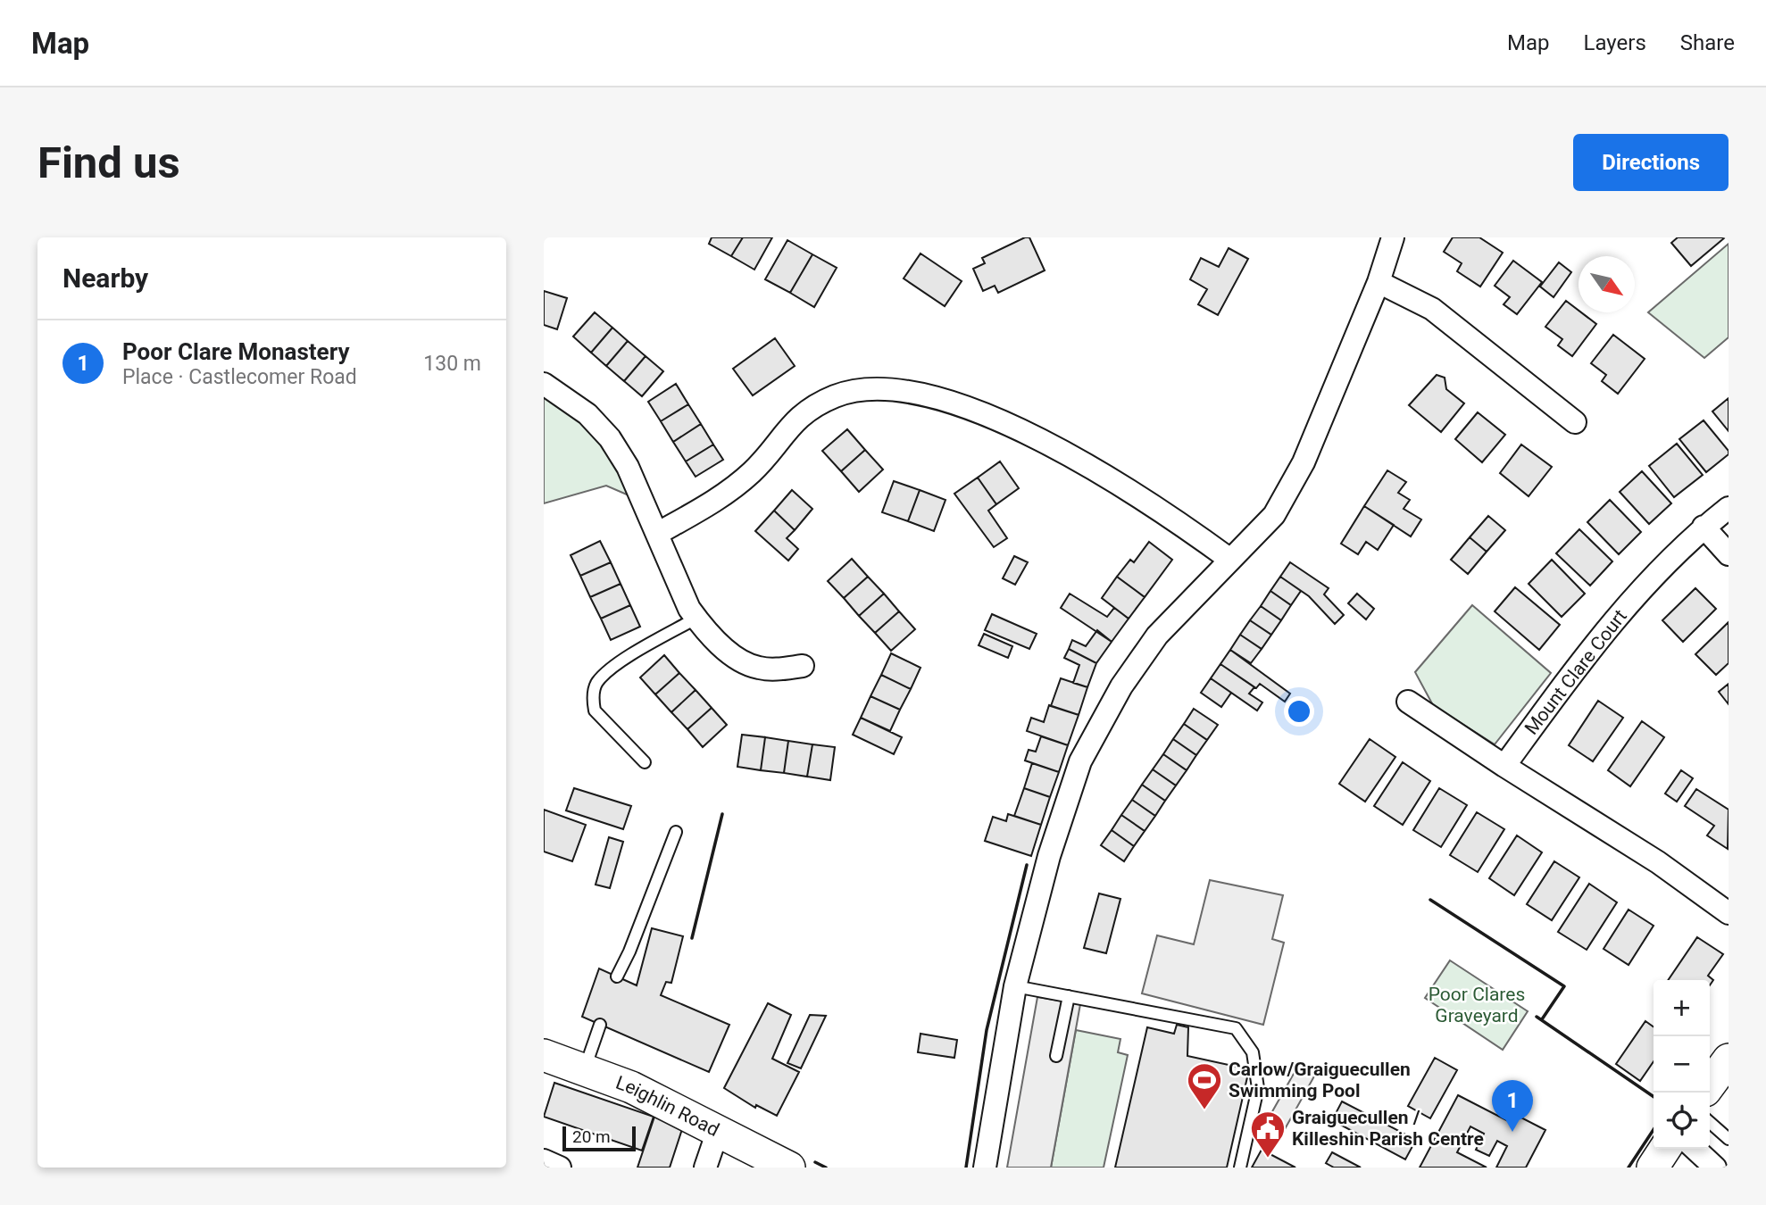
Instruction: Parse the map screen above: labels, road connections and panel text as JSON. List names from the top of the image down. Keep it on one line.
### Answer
{"streets":{"street":["Mount Clare Court","Leighlin Road"]},"parks":["Poor Clares Graveyard"],"places":{"sports":["Carlow/Graiguecullen Swimming Pool"],"public building":["Graiguecullen / Killeshin Parish Centre"]},"scale_bar":"20 m","north":"bottom right","page":{"header":"Map","nav":["Map","Layers","Share"],"buttons":"Directions","title":"Find us","heading":"Nearby","list":[{"mark":"1","name":"Poor Clare Monastery","note":"Place · Castlecomer Road","value":"130 m"}],"map_buttons":["+","−"],"pins":"1","scale":"20 m"}}
